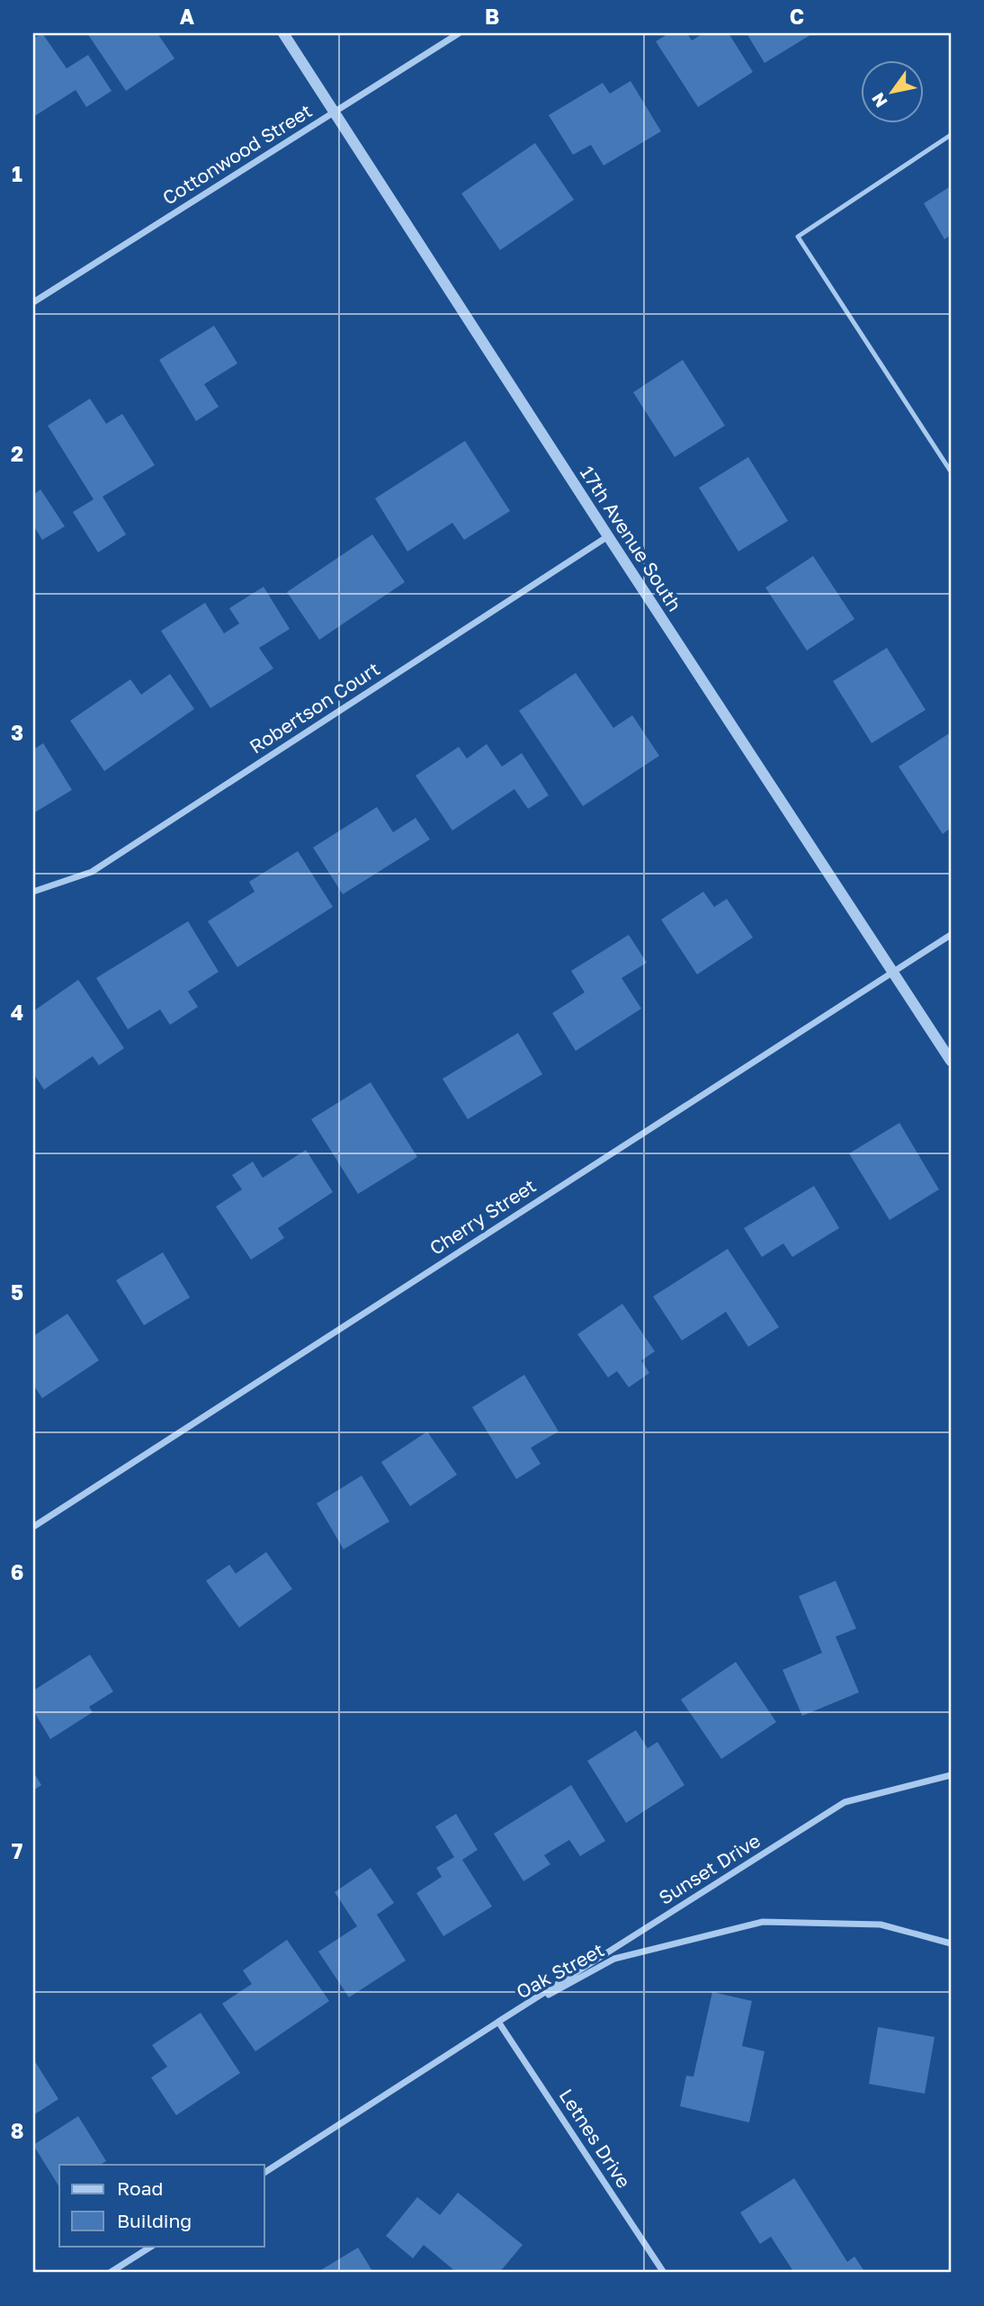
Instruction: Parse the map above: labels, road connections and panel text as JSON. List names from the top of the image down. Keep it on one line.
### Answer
{"streets":{"street":["Cottonwood Street","17th Avenue South","Robertson Court","Cherry Street","Sunset Drive","Oak Street","Letnes Drive"]},"crossings":[["Cottonwood Street","17th Avenue South"],["17th Avenue South","Robertson Court"],["17th Avenue South","Cherry Street"],["Sunset Drive","Oak Street"],["Sunset Drive","Letnes Drive"],["Oak Street","Letnes Drive"]],"legend":["Road","Building"],"north":"bottom left","grid":{"columns":["A","B","C"],"rows":["1","2","3","4","5","6","7","8"]}}
